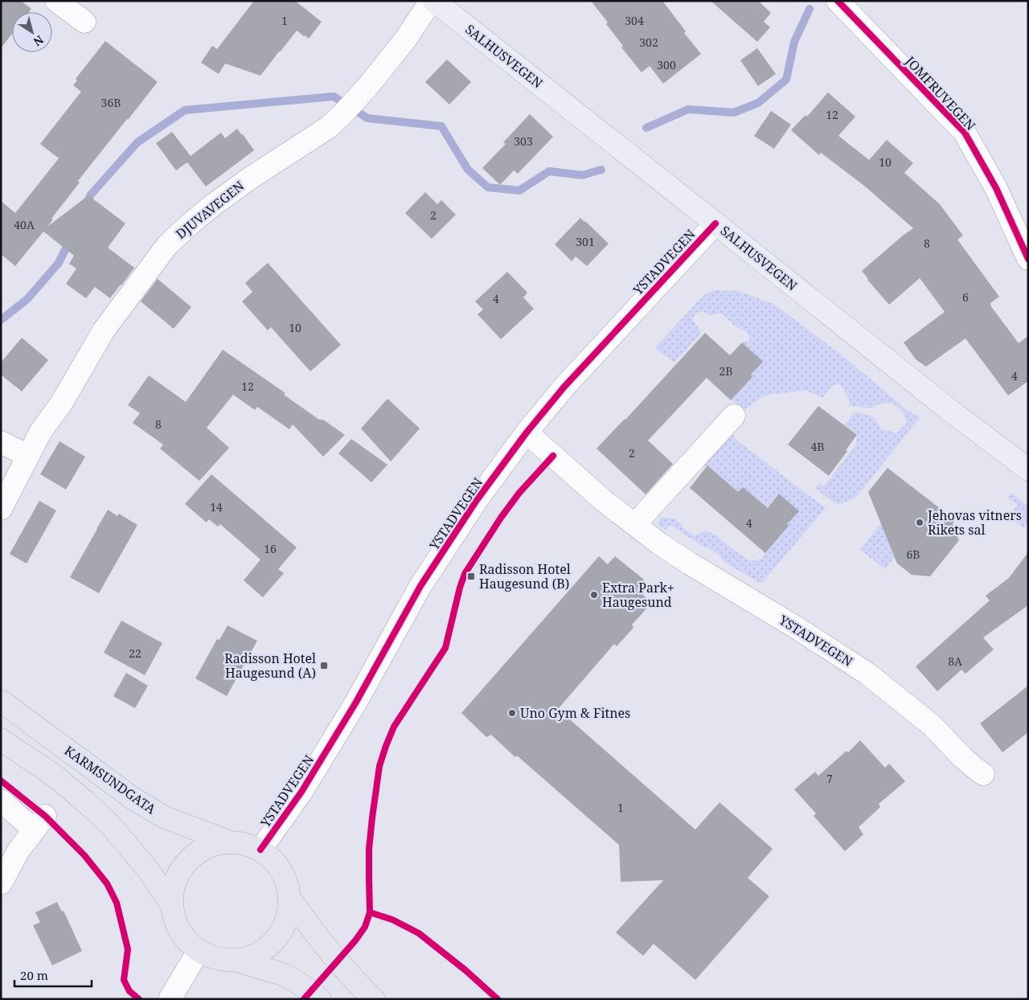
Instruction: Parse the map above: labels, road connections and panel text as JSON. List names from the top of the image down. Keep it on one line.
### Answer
{"streets":{"highway":["KARMSUNDGATA"],"main road":["SALHUSVEGEN"],"street":["JOMFRUVEGEN","DJUVAVEGEN","YSTADVEGEN"]},"crossings":[["SALHUSVEGEN","DJUVAVEGEN"],["SALHUSVEGEN","YSTADVEGEN"],["YSTADVEGEN","KARMSUNDGATA"]],"places":{"other":["Jehovas vitners Rikets sal","Extra Park+ Haugesund","Uno Gym & Fitnes"],"transit":["Radisson Hotel Haugesund (B)","Radisson Hotel Haugesund (A)"]},"house_numbers":["1","304","302","300","36B","12","303","10","2","40A","301","8","6","4","10","2B","4","12","8","4B","2","14","4","16","6B","22","8A","7","1"],"scale_bar":"20 m","north":"bottom right"}
